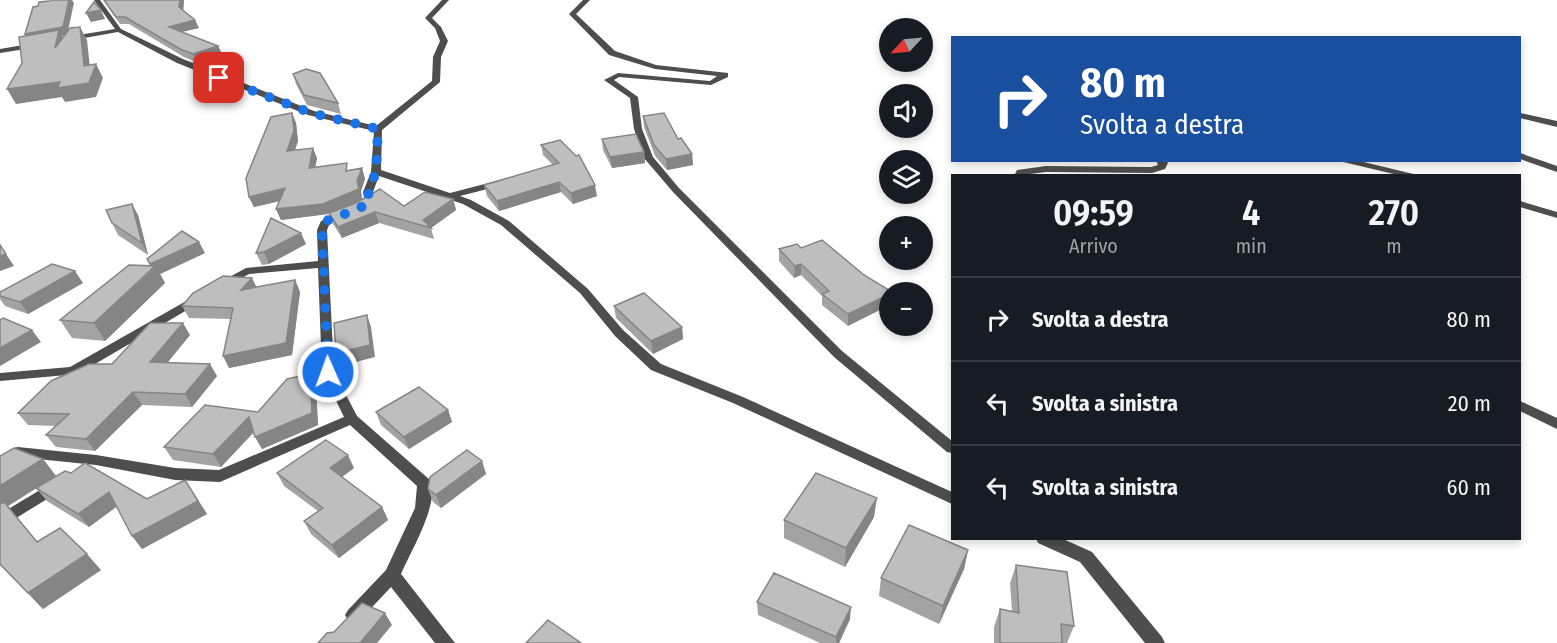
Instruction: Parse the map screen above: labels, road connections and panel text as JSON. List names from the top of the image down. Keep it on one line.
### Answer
{"north":"bottom left","page":{"map_buttons":["+","−"],"turn":["80 m","Svolta a destra"],"eta":["09:59","Arrivo","4","min","270","m"],"list":[{"name":"Svolta a destra","value":"80 m"},{"name":"Svolta a sinistra","value":"20 m"},{"name":"Svolta a sinistra","value":"60 m"}]}}
